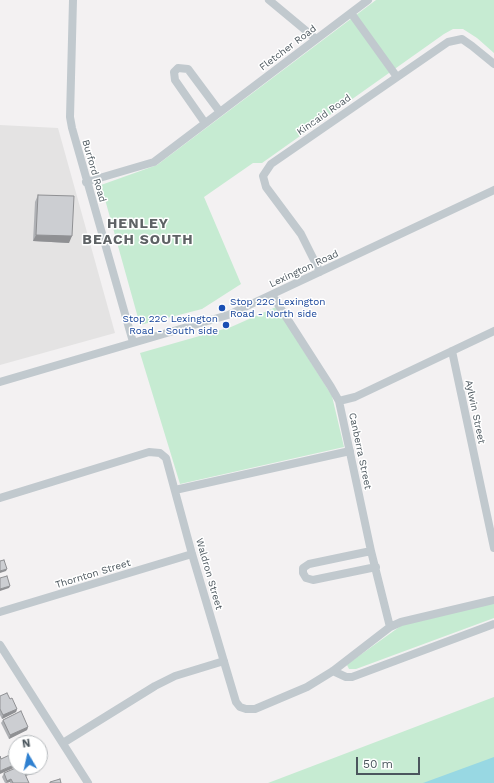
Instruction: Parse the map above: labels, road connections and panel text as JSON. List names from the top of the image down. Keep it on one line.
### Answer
{"streets":{"street":["Fletcher Road","Kincaid Road","Burford Road","Lexington Road","Aylwin Street","Canberra Street","Thornton Street","Waldron Street"]},"crossings":[["Fletcher Road","Burford Road"],["Kincaid Road","Lexington Road"],["Burford Road","Lexington Road"],["Lexington Road","Canberra Street"],["Thornton Street","Waldron Street"]],"districts":["HENLEY BEACH SOUTH"],"places":["Stop 22C Lexington Road - North side","Stop 22C Lexington Road - South side"],"scale_bar":"50 m","north":"top"}
